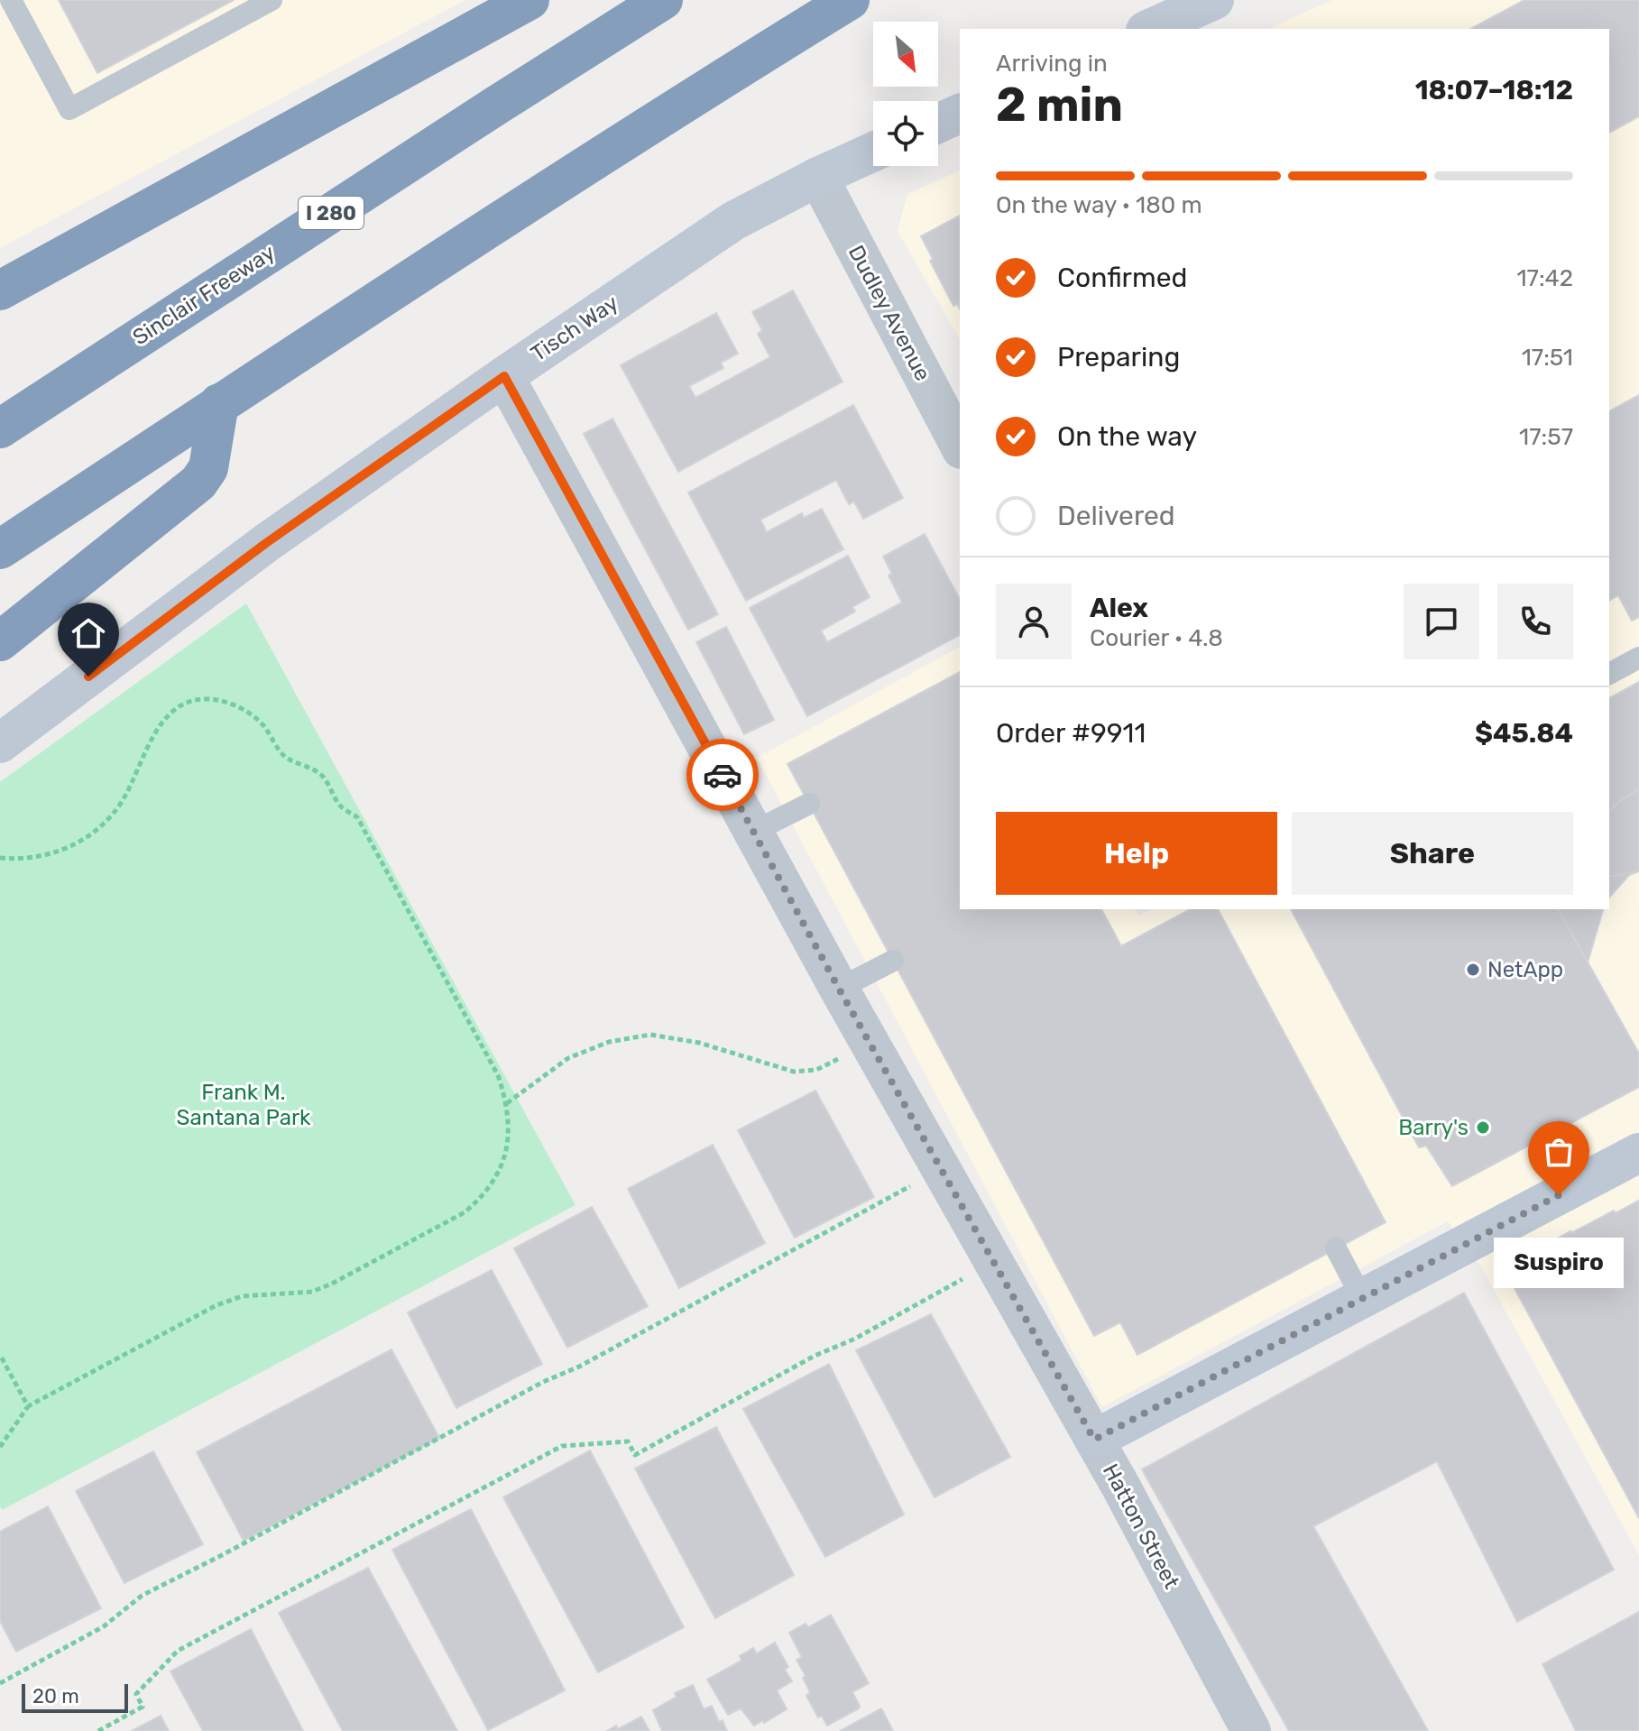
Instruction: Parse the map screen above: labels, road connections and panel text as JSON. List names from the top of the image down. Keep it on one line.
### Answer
{"streets":{"highway":["I 280","Sinclair Freeway"],"main road":["Tisch Way"],"street":["Dudley Avenue","Hatton Street"]},"crossings":[["Dudley Avenue","Tisch Way"],["Tisch Way","Hatton Street"]],"parks":["Frank M. Santana Park"],"places":["NetApp","Barry's","Suspiro"],"scale_bar":"20 m","north":"bottom right","page":{"heading":["2 min","Arriving in","18:07–18:12"],"panel":["Alex","Courier · 4.8","Order #9911","$45.84"],"bar":"On the way · 180 m","list":[["Confirmed","17:42"],["Preparing","17:51"],["On the way","17:57"],"Delivered"],"buttons":["Help","Share"],"bubble":"Suspiro","scale":"20 m"}}
